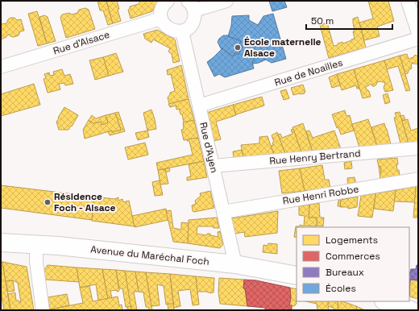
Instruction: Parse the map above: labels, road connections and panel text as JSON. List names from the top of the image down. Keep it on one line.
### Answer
{"streets":{"main road":["Avenue du Maréchal Foch"],"street":["Rue d'Alsace","Rue de Noailles","Rue d'Ayen","Rue Henry Bertrand","Rue Henri Robbe"]},"crossings":[["Rue de Noailles","Rue d'Ayen"],["Rue d'Ayen","Rue Henry Bertrand"],["Rue d'Ayen","Rue Henri Robbe"],["Rue d'Ayen","Avenue du Maréchal Foch"]],"places":["École maternelle Alsace","Résidence Foch - Alsace"],"legend":["Logements","Commerces","Bureaux","Écoles"],"scale_bar":"50 m"}
